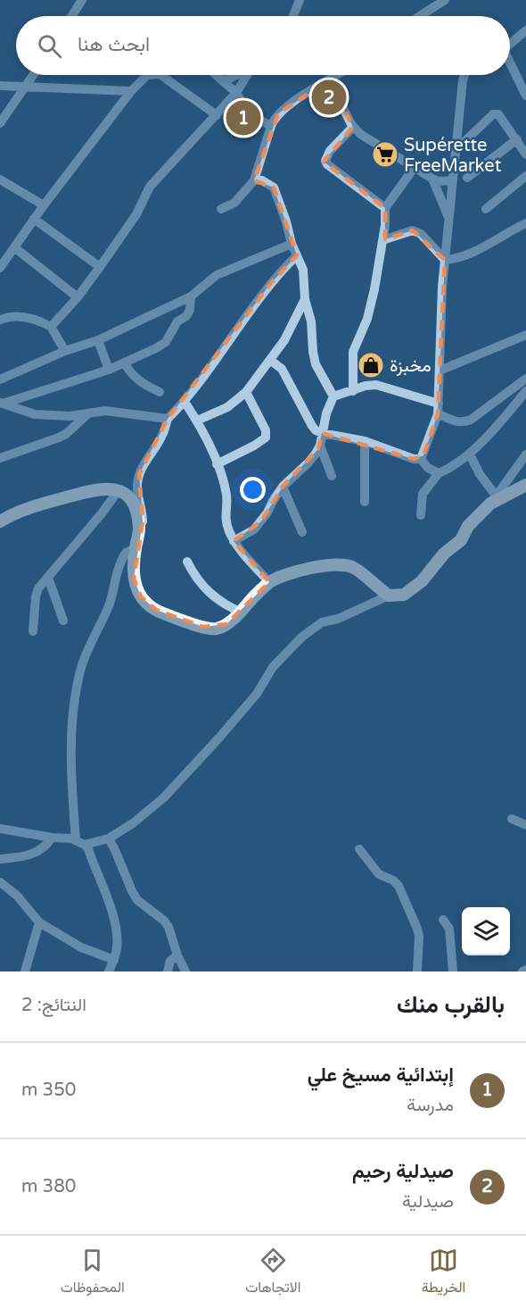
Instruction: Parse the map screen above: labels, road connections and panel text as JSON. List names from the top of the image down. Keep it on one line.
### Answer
{"places":{"supermarket":["Supérette FreeMarket"],"shop":["مخبزة"]},"page":{"search":"ابحث هنا","pins":["2","1"],"heading":["بالقرب منك","النتائج: 2"],"list":[{"mark":"1","name":"إبتدائية مسيخ علي","note":"مدرسة","value":"350 m"},{"mark":"2","name":"صيدلية رحيم","note":"صيدلية","value":"380 m"}],"nav":["الخريطة","الاتجاهات","المحفوظات"]}}
